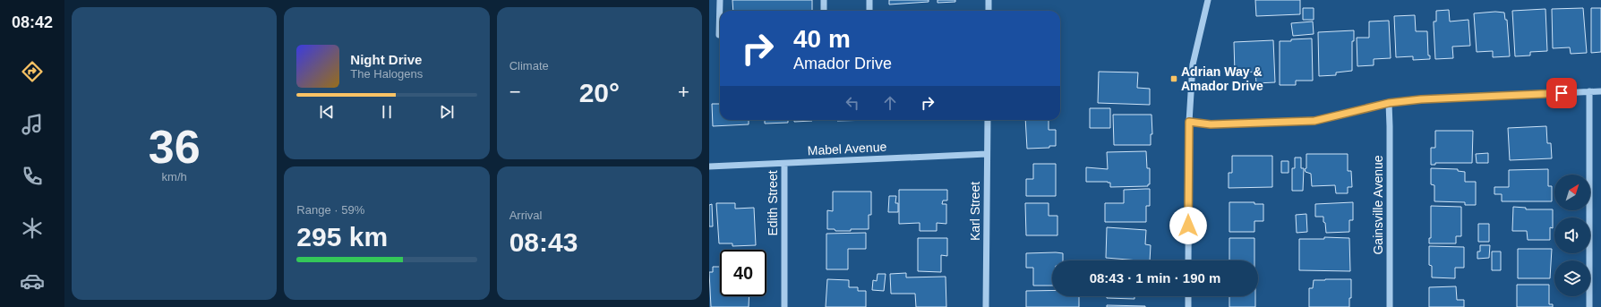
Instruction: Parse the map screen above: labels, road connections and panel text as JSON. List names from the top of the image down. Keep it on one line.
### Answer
{"streets":{"street":["Mabel Avenue","Edith Street","Gainsville Avenue","Karl Street"]},"crossings":[["Mabel Avenue","Edith Street"],["Mabel Avenue","Karl Street"]],"places":{"transit":["Adrian Way & Amador Drive"]},"north":"top right","page":{"tabs":"08:42","tile":[["36","km/h"],"Climate",["Range · 59%","295 km"],["Arrival","08:43"]],"turn":["40 m","Amador Drive"],"song":["Night Drive","The Halogens"],"heat":["−","20°","+"],"limit":"40","trip":"08:43 · 1 min · 190 m"}}
